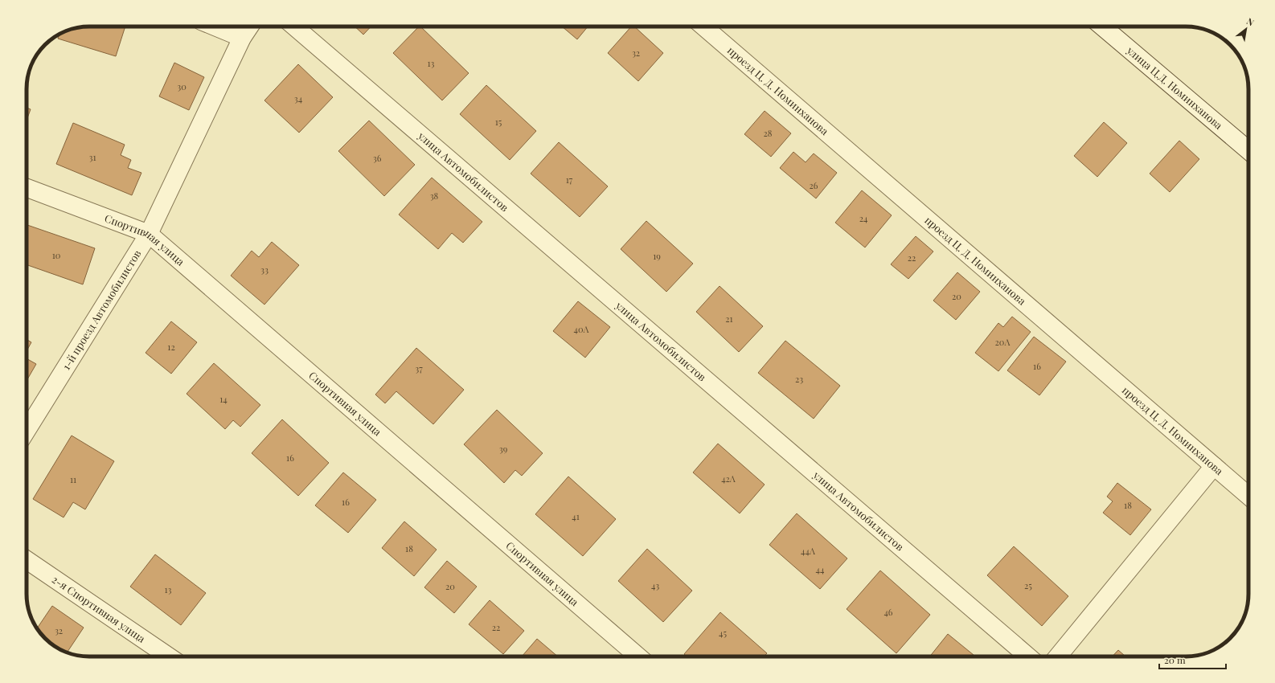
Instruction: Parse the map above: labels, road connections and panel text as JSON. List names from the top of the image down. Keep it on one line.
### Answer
{"streets":{"street":["улица Ц.Д. Номинханова","проезд Ц. Д. Номинханова","улица Автомобилистов","Спортивная улица","1-й проезд Автомобилистов","2-я Спортивная улица"]},"crossings":[["Спортивная улица","1-й проезд Автомобилистов"]],"house_numbers":["32","13","30","34","15","28","31","36","17","26","38","24","10","19","22","33","20","21","40А","20А","12","16","37","23","14","39","16","42А","11","16","18","41","18","44А","44","43","25","20","13","46","22","32","45"],"scale_bar":"20 m","north":"top right"}
